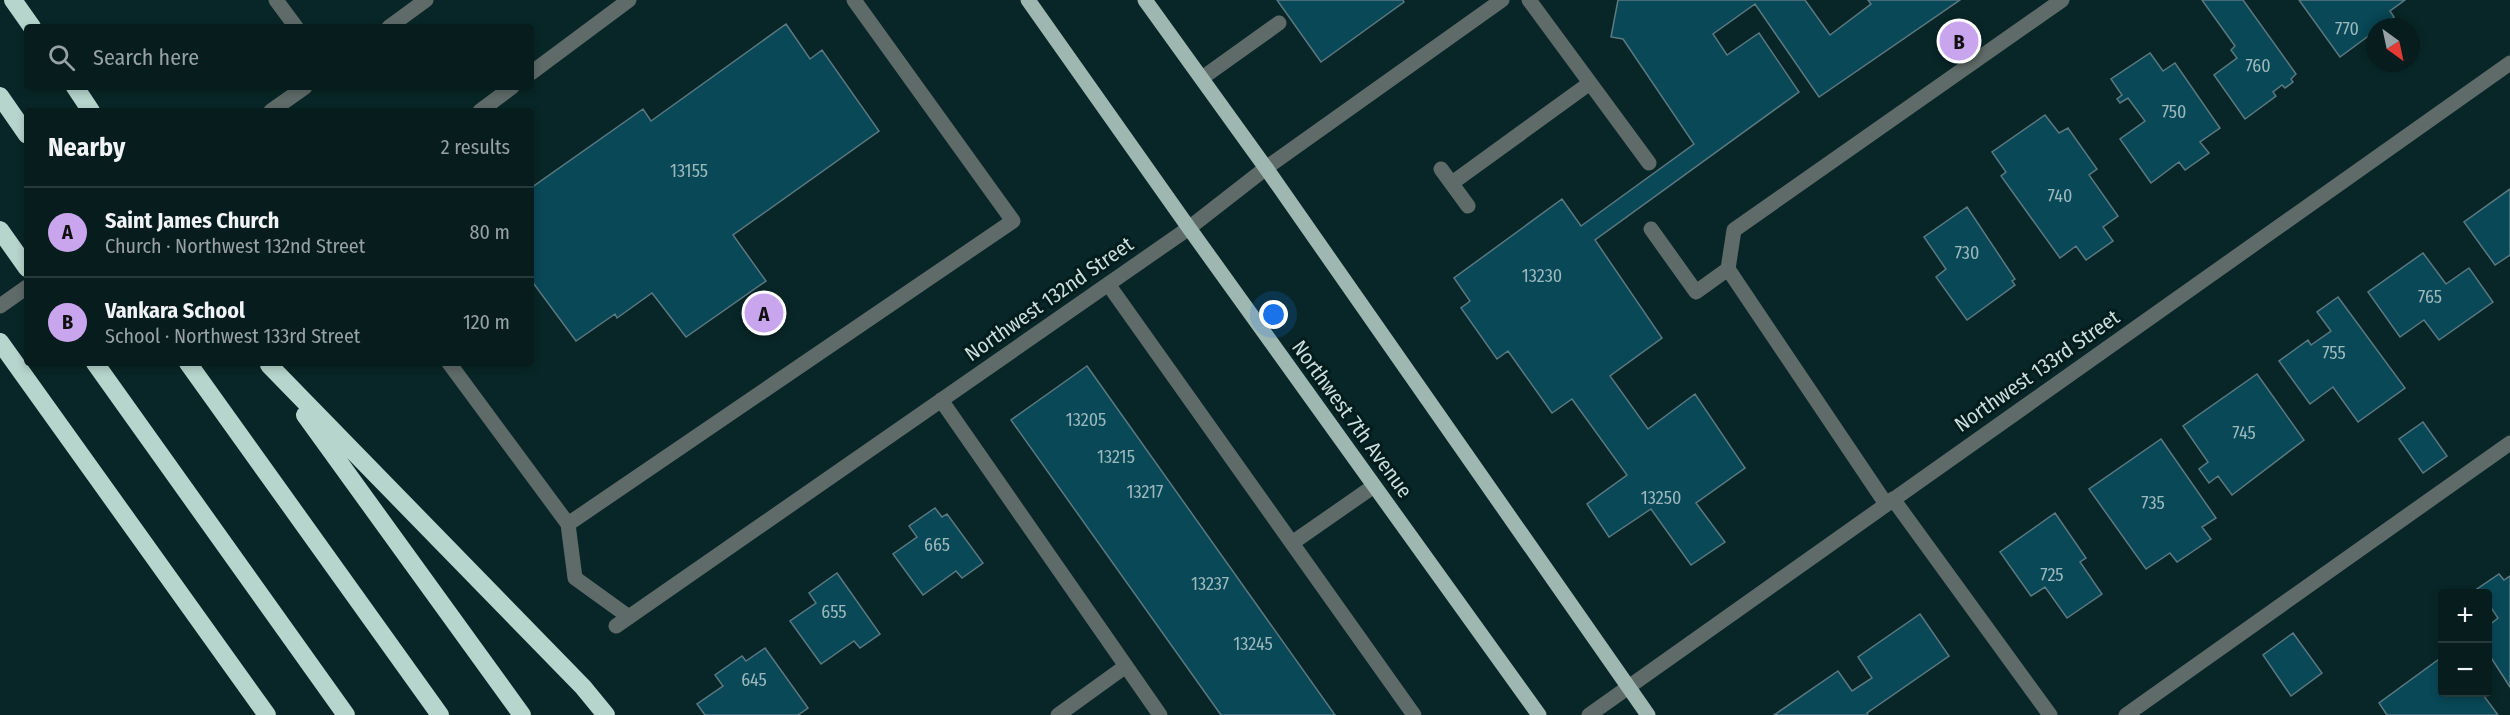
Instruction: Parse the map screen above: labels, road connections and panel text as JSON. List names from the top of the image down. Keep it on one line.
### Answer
{"streets":{"main road":["Northwest 7th Avenue"],"street":["Northwest 132nd Street","Northwest 133rd Street"]},"crossings":[["Northwest 132nd Street","Northwest 7th Avenue"]],"house_numbers":["770","760","750","13155","740","730","13230","765","755","13205","745","13215","13217","13250","735","665","725","13237","655","13245","645"],"north":"bottom right","page":{"pins":["B","A"],"search":"Search here","heading":["Nearby","2 results"],"list":[{"mark":"A","name":"Saint James Church","note":"Church · Northwest 132nd Street","value":"80 m"},{"mark":"B","name":"Vankara School","note":"School · Northwest 133rd Street","value":"120 m"}],"map_buttons":["+","−"]}}
